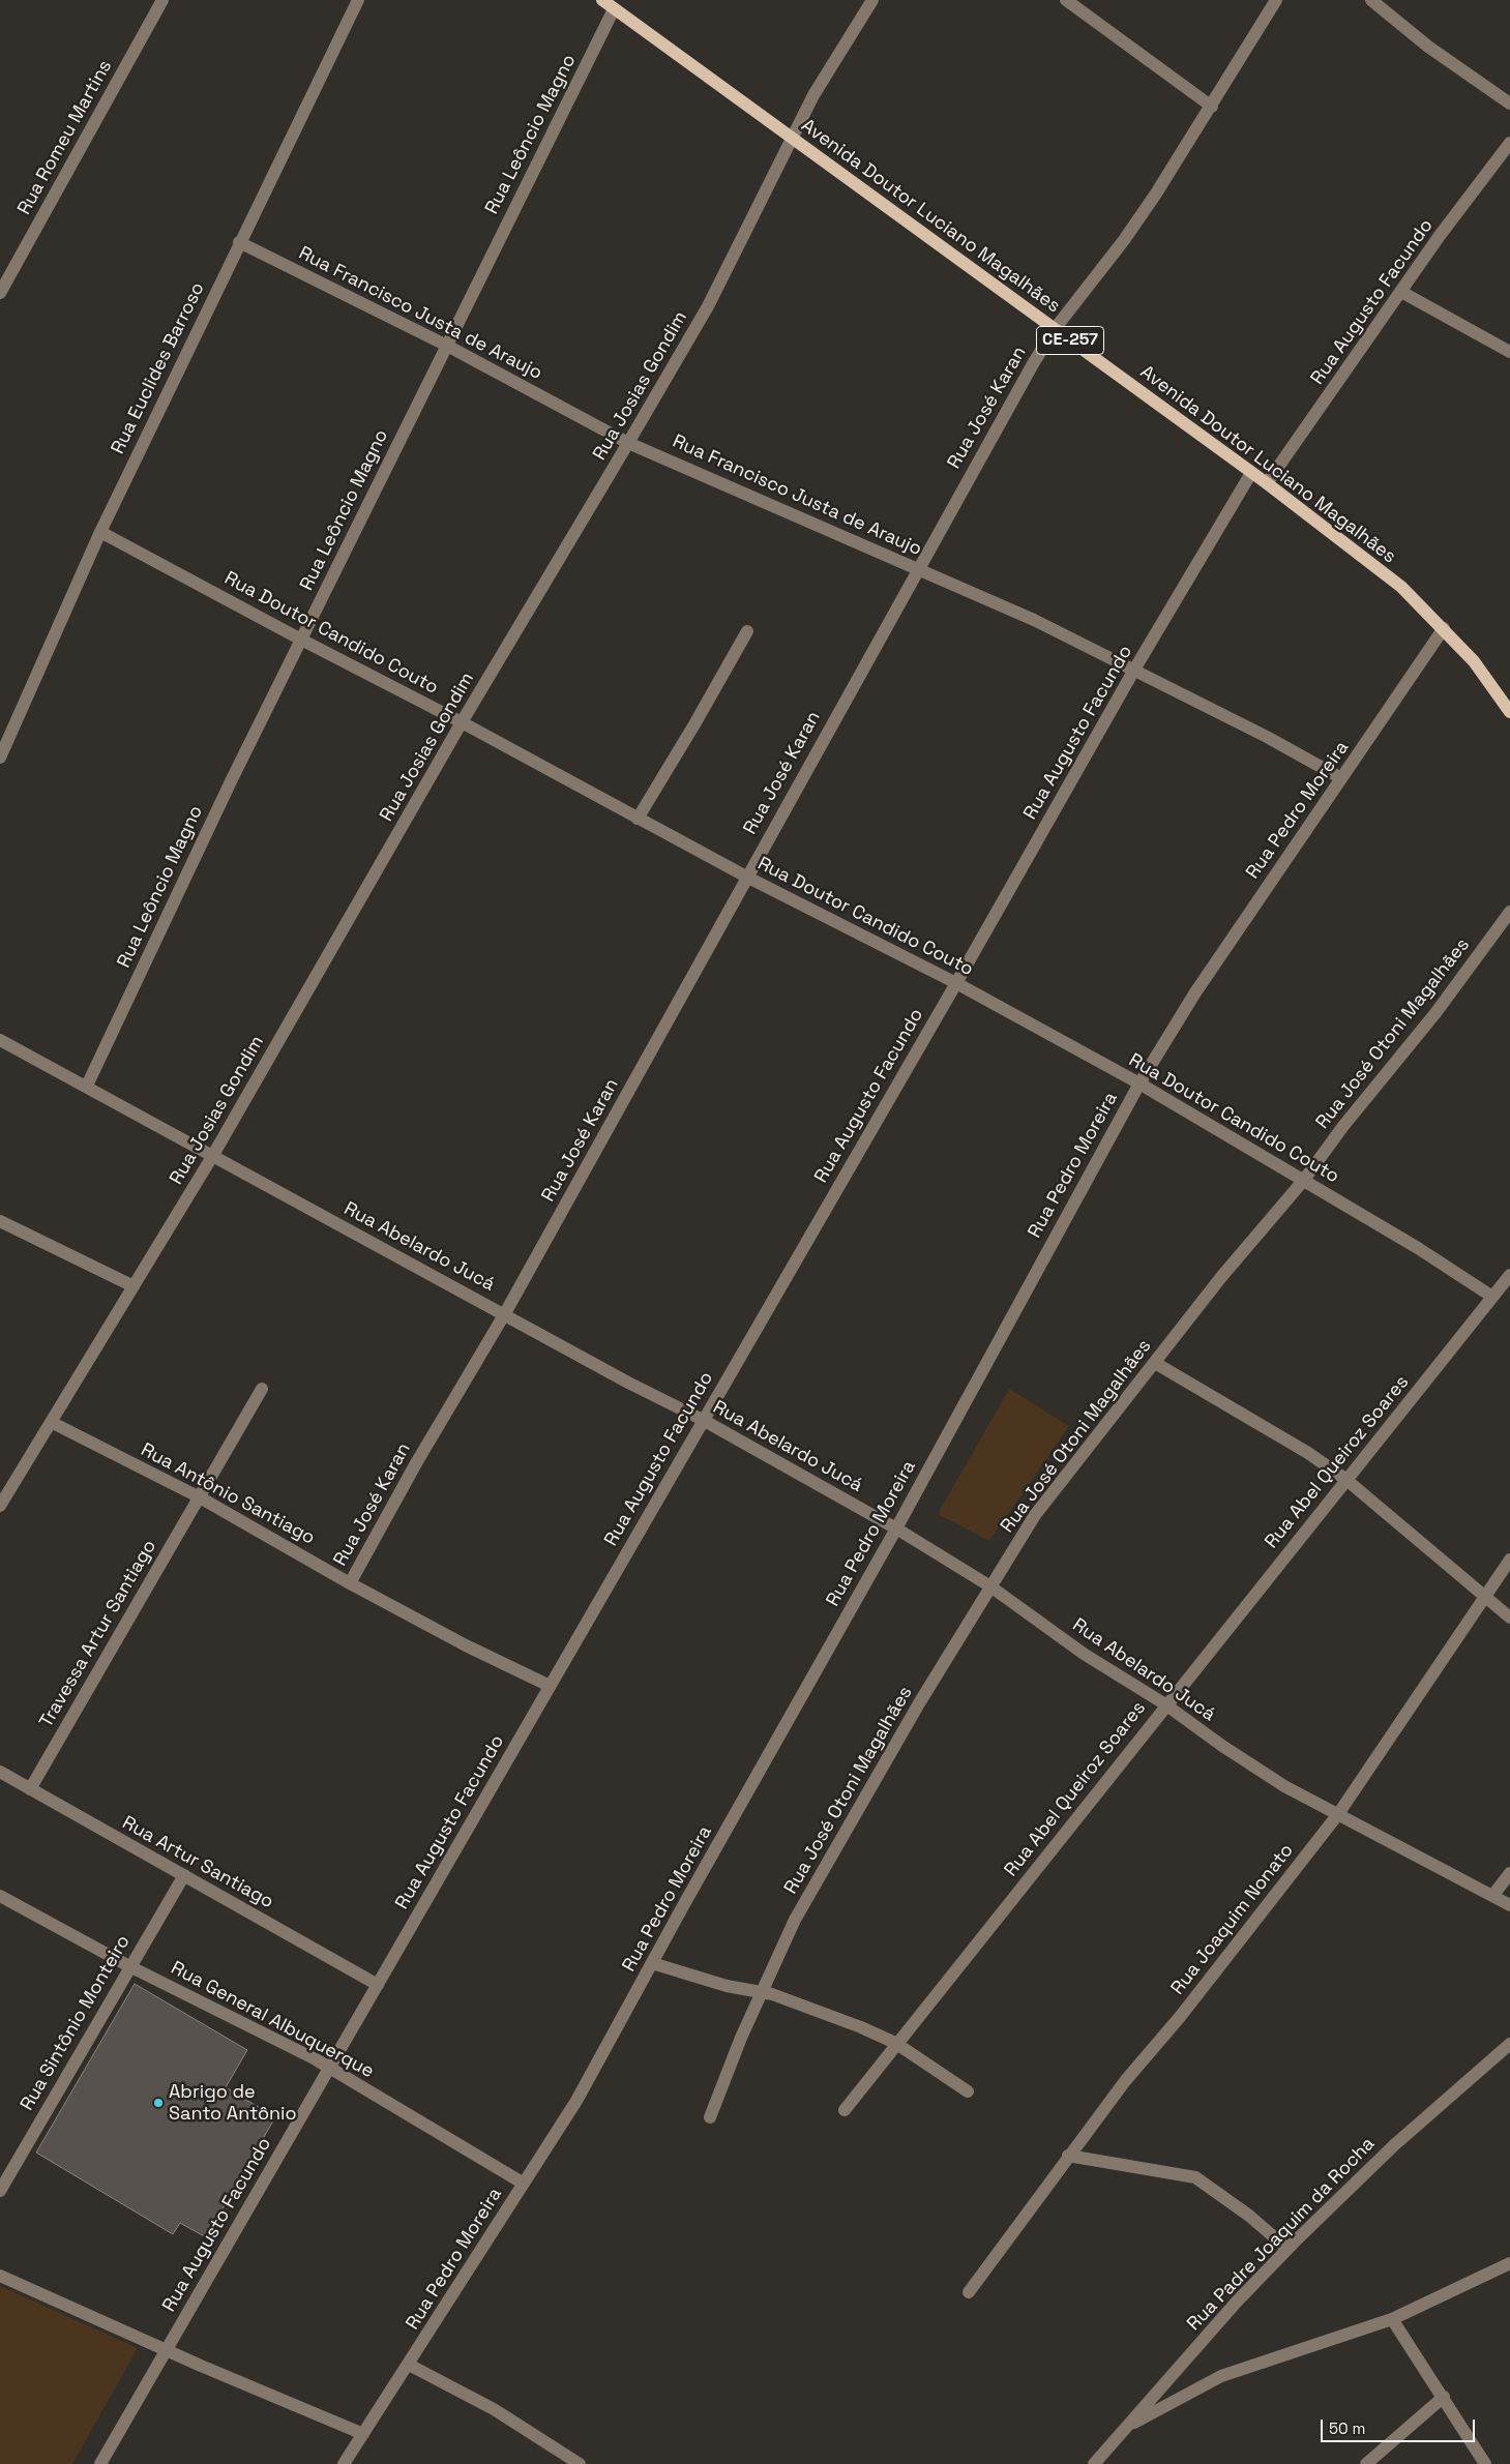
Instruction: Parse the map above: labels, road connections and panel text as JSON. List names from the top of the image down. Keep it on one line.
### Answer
{"streets":{"main road":["Avenida Doutor Luciano Magalhães","CE-257"],"street":["Rua Leôncio Magno","Rua Romeu Martins","Rua Augusto Facundo","Rua Francisco Justa de Araujo","Rua Euclides Barroso","Rua Josias Gondim","Rua José Karan","Rua Doutor Candido Couto","Rua Pedro Moreira","Rua José Otoni Magalhães","Rua Abelardo Jucá","Rua Abel Queiroz Soares","Rua Antônio Santiago","Travessa Artur Santiago","Rua Artur Santiago","Rua Joaquim Nonato","Rua General Albuquerque","Rua Sintônio Monteiro","Rua Padre Joaquim da Rocha"]},"crossings":[["Rua Leôncio Magno","Avenida Doutor Luciano Magalhães"],["Rua Leôncio Magno","Rua Francisco Justa de Araujo"],["Rua Leôncio Magno","Rua Doutor Candido Couto"],["Rua Leôncio Magno","Rua Abelardo Jucá"],["Avenida Doutor Luciano Magalhães","Rua Augusto Facundo"],["Avenida Doutor Luciano Magalhães","Rua Josias Gondim"],["Avenida Doutor Luciano Magalhães","Rua José Karan"],["Avenida Doutor Luciano Magalhães","Rua Pedro Moreira"],["Rua Augusto Facundo","Rua Francisco Justa de Araujo"],["Rua Augusto Facundo","Rua Doutor Candido Couto"],["Rua Augusto Facundo","Rua Abelardo Jucá"],["Rua Augusto Facundo","Rua Antônio Santiago"],["Rua Augusto Facundo","Rua Artur Santiago"],["Rua Augusto Facundo","Rua General Albuquerque"],["Rua Francisco Justa de Araujo","Rua Euclides Barroso"],["Rua Francisco Justa de Araujo","Rua Josias Gondim"],["Rua Francisco Justa de Araujo","Rua José Karan"],["Rua Francisco Justa de Araujo","Rua Pedro Moreira"],["Rua Euclides Barroso","Rua Doutor Candido Couto"],["Rua Josias Gondim","Rua Doutor Candido Couto"],["Rua Josias Gondim","Rua Abelardo Jucá"],["Rua Josias Gondim","Rua Antônio Santiago"],["Rua José Karan","Rua Doutor Candido Couto"],["Rua José Karan","Rua Abelardo Jucá"],["Rua José Karan","Rua Antônio Santiago"],["Rua Doutor Candido Couto","Rua Pedro Moreira"],["Rua Doutor Candido Couto","Rua José Otoni Magalhães"],["Rua Doutor Candido Couto","Rua Abel Queiroz Soares"],["Rua Pedro Moreira","Rua Abelardo Jucá"],["Rua Pedro Moreira","Rua General Albuquerque"],["Rua José Otoni Magalhães","Rua Abelardo Jucá"],["Rua Abelardo Jucá","Rua Abel Queiroz Soares"],["Rua Abelardo Jucá","Rua Joaquim Nonato"],["Rua Antônio Santiago","Travessa Artur Santiago"],["Travessa Artur Santiago","Rua Artur Santiago"],["Rua Artur Santiago","Rua Sintônio Monteiro"],["Rua General Albuquerque","Rua Sintônio Monteiro"]],"places":["Abrigo de Santo Antônio"],"scale_bar":"50 m"}
